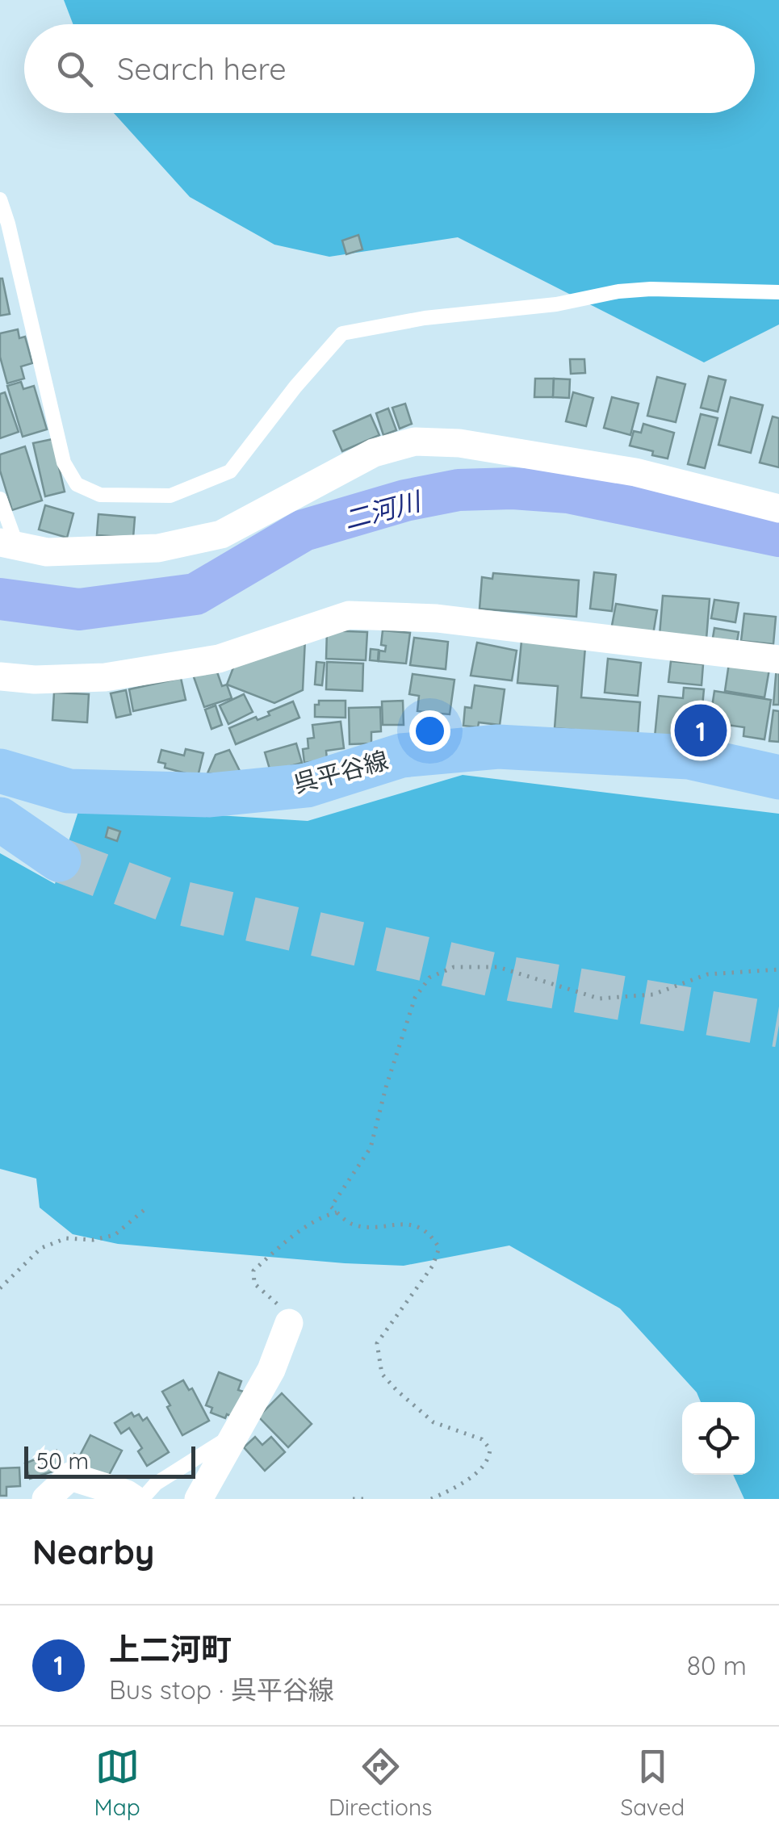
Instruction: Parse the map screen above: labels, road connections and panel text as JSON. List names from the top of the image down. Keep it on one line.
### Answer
{"streets":{"main road":["呉平谷線"]},"water":["二河川"],"scale_bar":"50 m","page":{"search":"Search here","pins":"1","scale":"50 m","heading":"Nearby","list":[{"mark":"1","name":"上二河町","note":"Bus stop · 呉平谷線","value":"80 m"}],"nav":["Map","Directions","Saved"]}}
